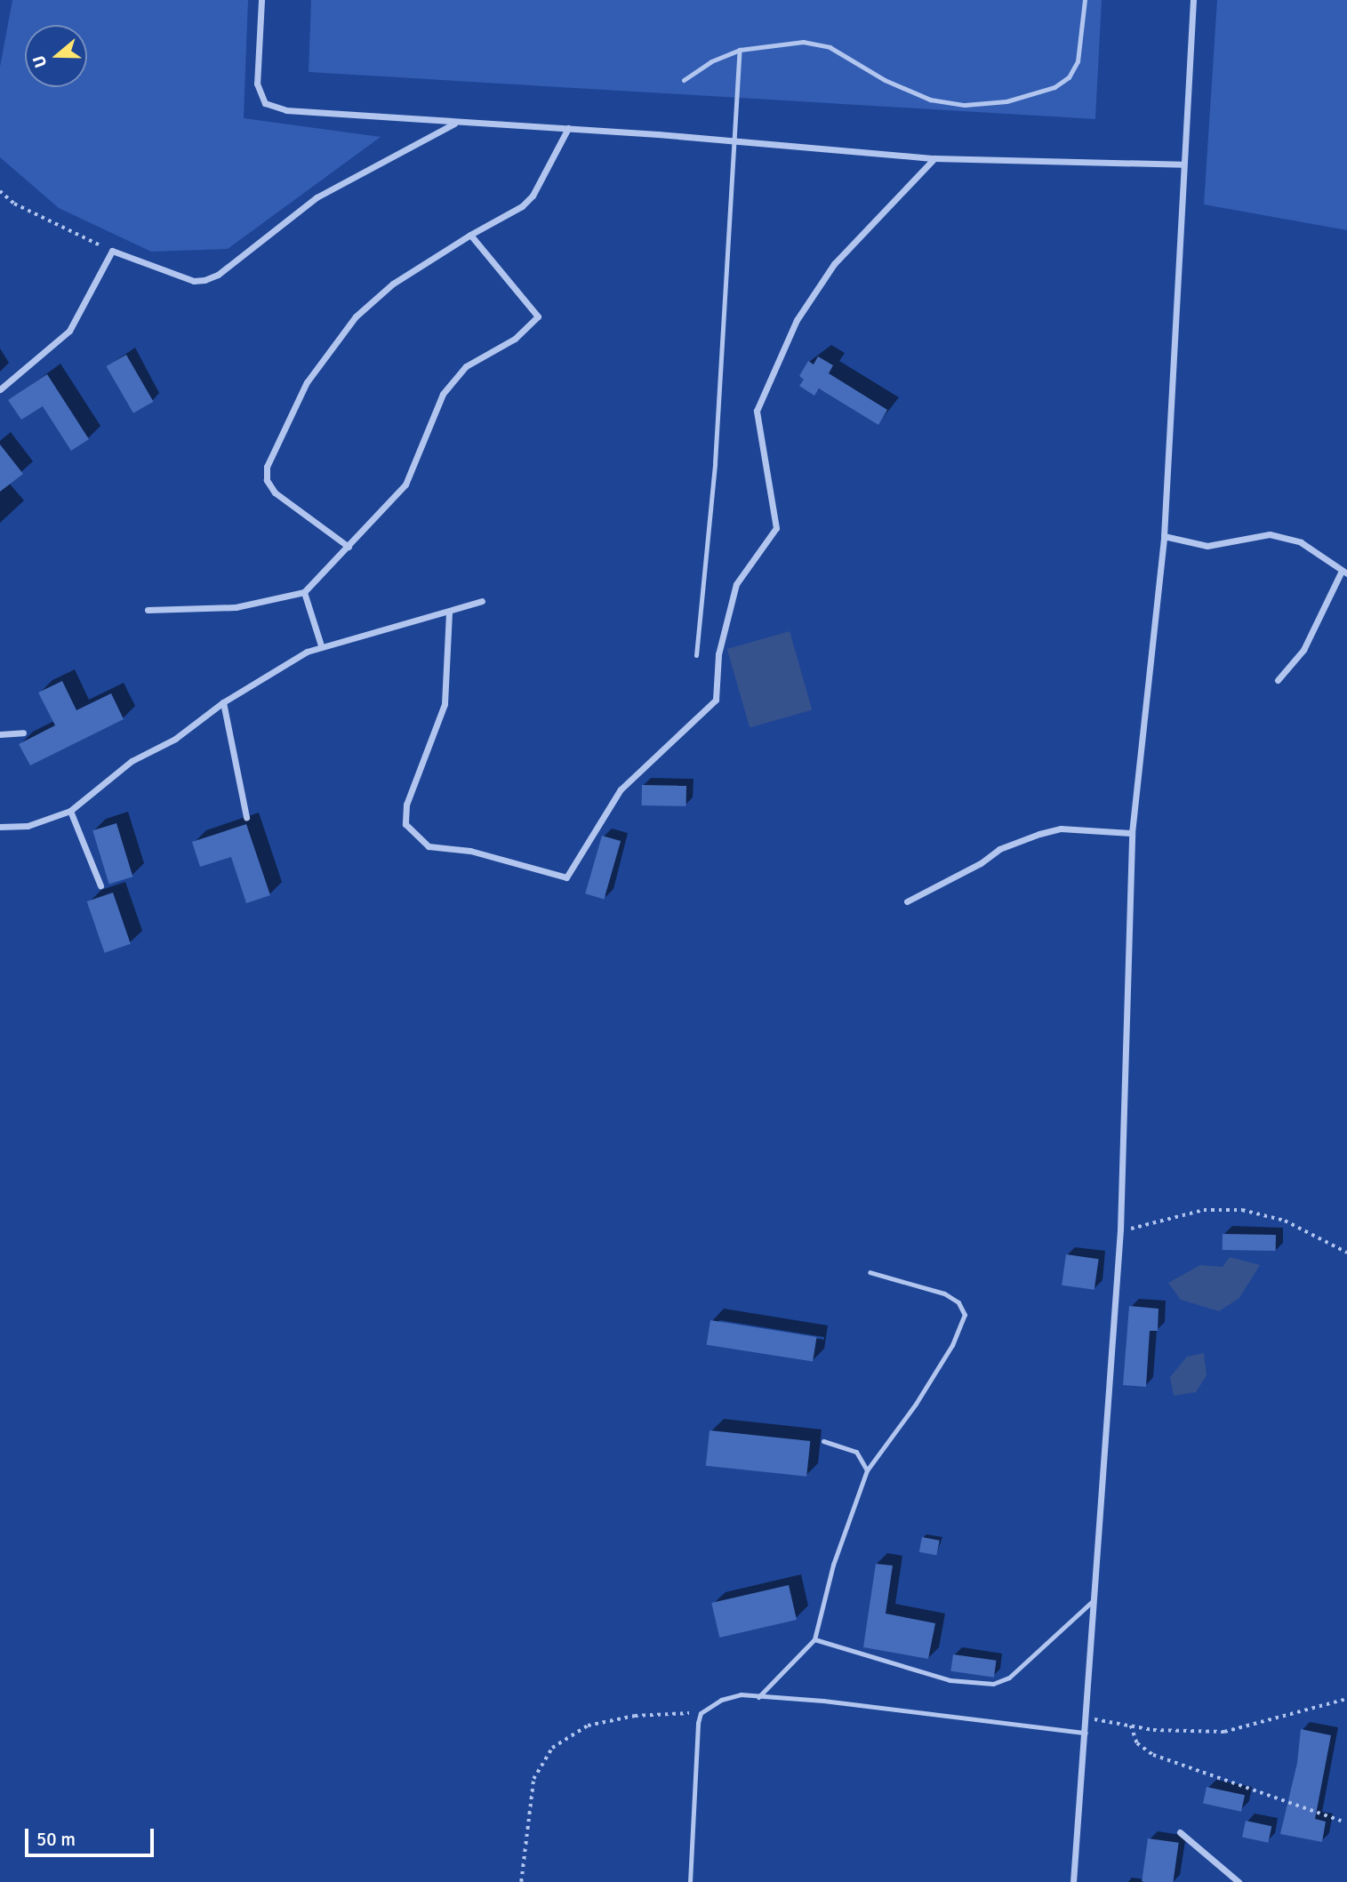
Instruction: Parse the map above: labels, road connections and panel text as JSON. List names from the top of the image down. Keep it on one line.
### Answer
{"scale_bar":"50 m","north":"left"}
